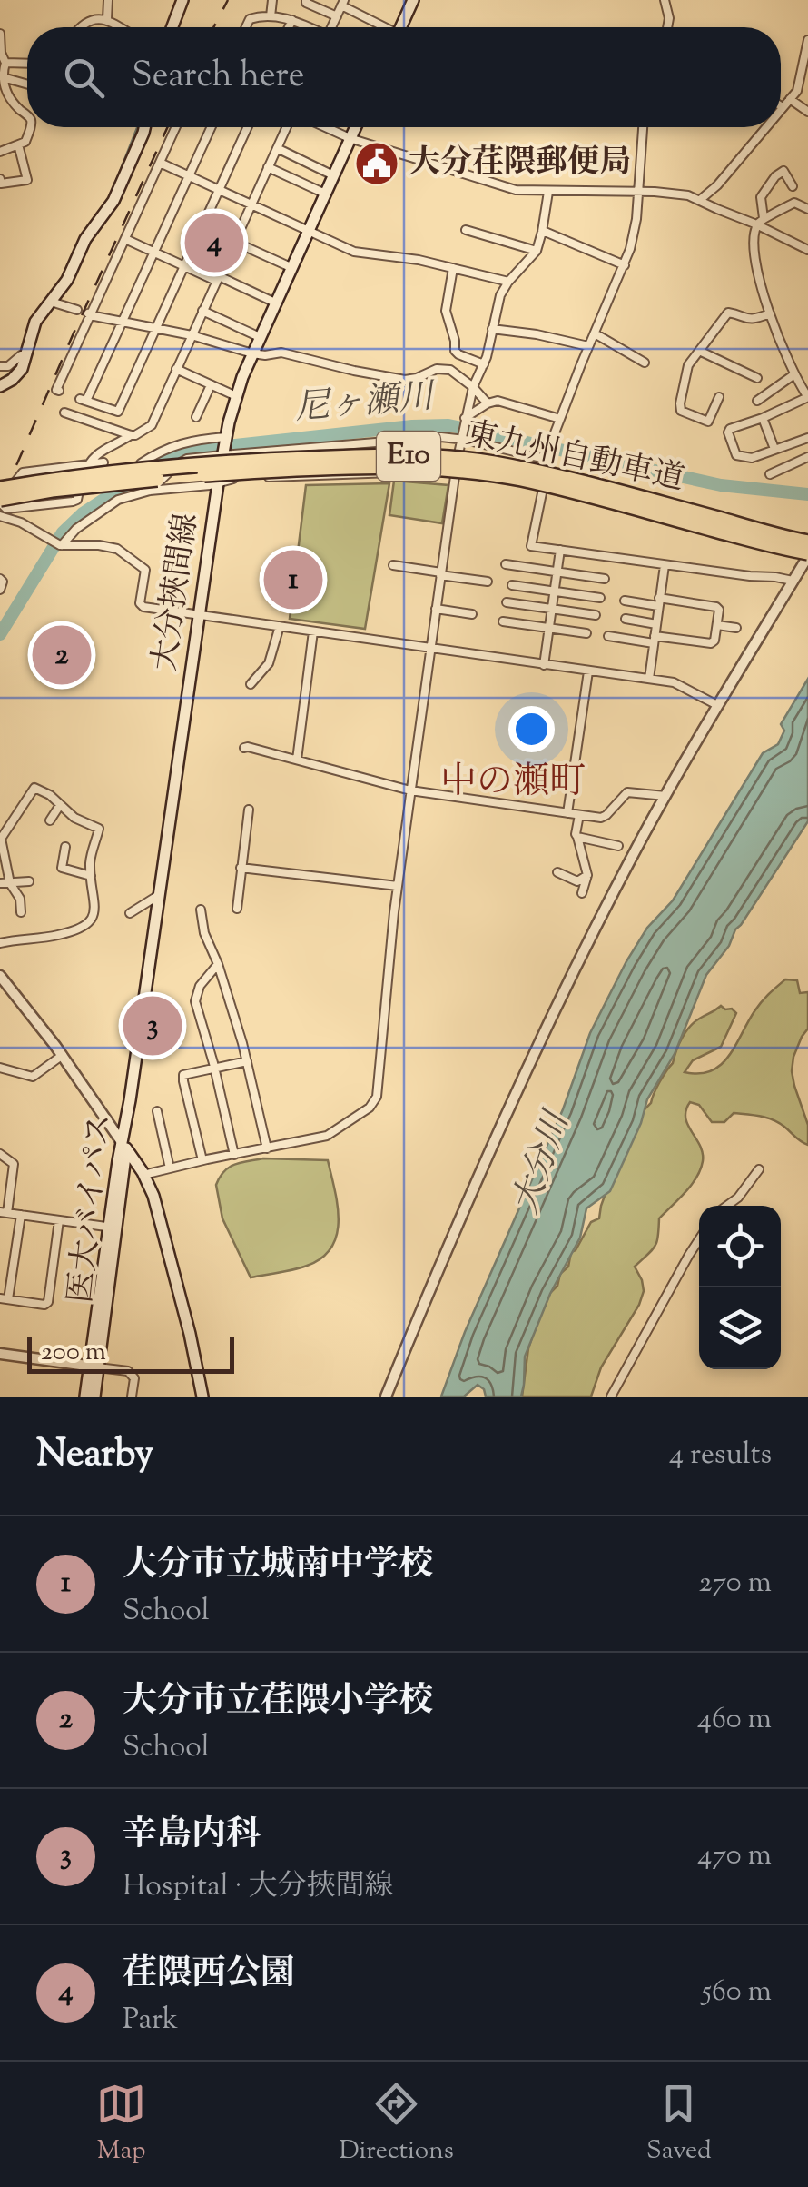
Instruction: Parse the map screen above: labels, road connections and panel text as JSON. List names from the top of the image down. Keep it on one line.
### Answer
{"streets":{"highway":["E10","東九州自動車道"],"main road":["大分挾間線","医大バイパス"]},"crossings":[["大分挾間線","医大バイパス"]],"districts":["中の瀬町"],"water":["尼ヶ瀬川","大分川"],"places":{"public building":["大分荏隈郵便局"]},"scale_bar":"200 m","page":{"search":"Search here","pins":["4","1","2","3"],"scale":"200 m","heading":["Nearby","4 results"],"list":[{"mark":"1","name":"大分市立城南中学校","note":"School","value":"270 m"},{"mark":"2","name":"大分市立荏隈小学校","note":"School","value":"460 m"},{"mark":"3","name":"辛島内科","note":"Hospital · 大分挾間線","value":"470 m"},{"mark":"4","name":"荏隈西公園","note":"Park","value":"560 m"}],"nav":["Map","Directions","Saved"]}}
